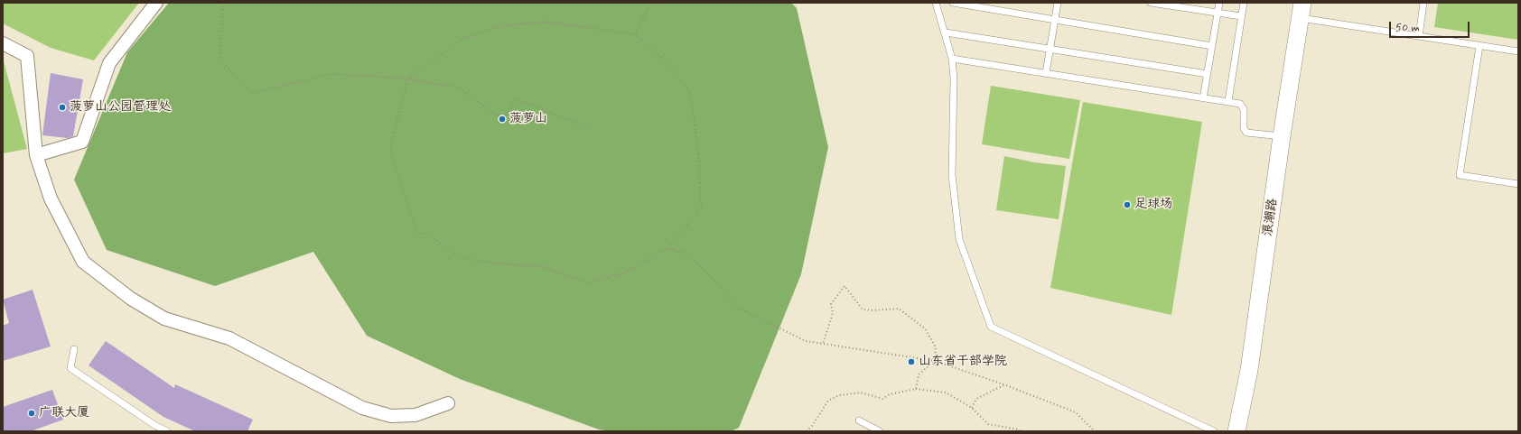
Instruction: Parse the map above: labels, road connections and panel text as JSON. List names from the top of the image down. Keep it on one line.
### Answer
{"streets":{"main road":["浪潮路"]},"places":["菠萝山公园管理处","菠萝山","足球场","山东省干部学院","广联大厦"],"scale_bar":"50 m"}
